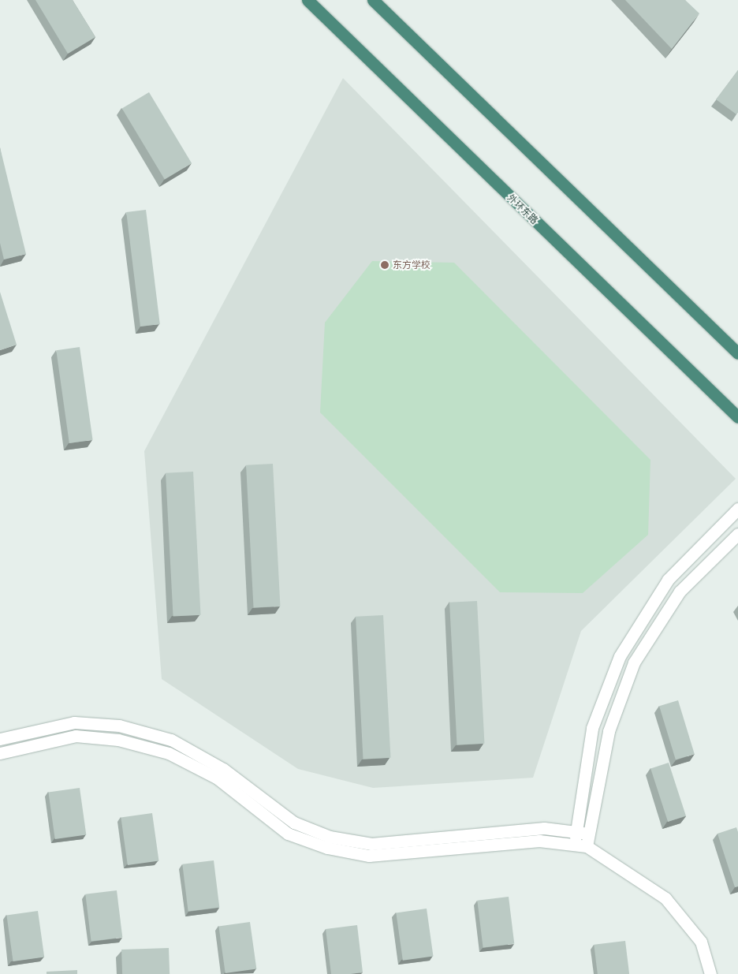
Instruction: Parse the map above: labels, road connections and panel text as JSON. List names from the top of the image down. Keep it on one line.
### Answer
{"streets":{"highway":["外环东路"]},"places":["东方学校"]}
